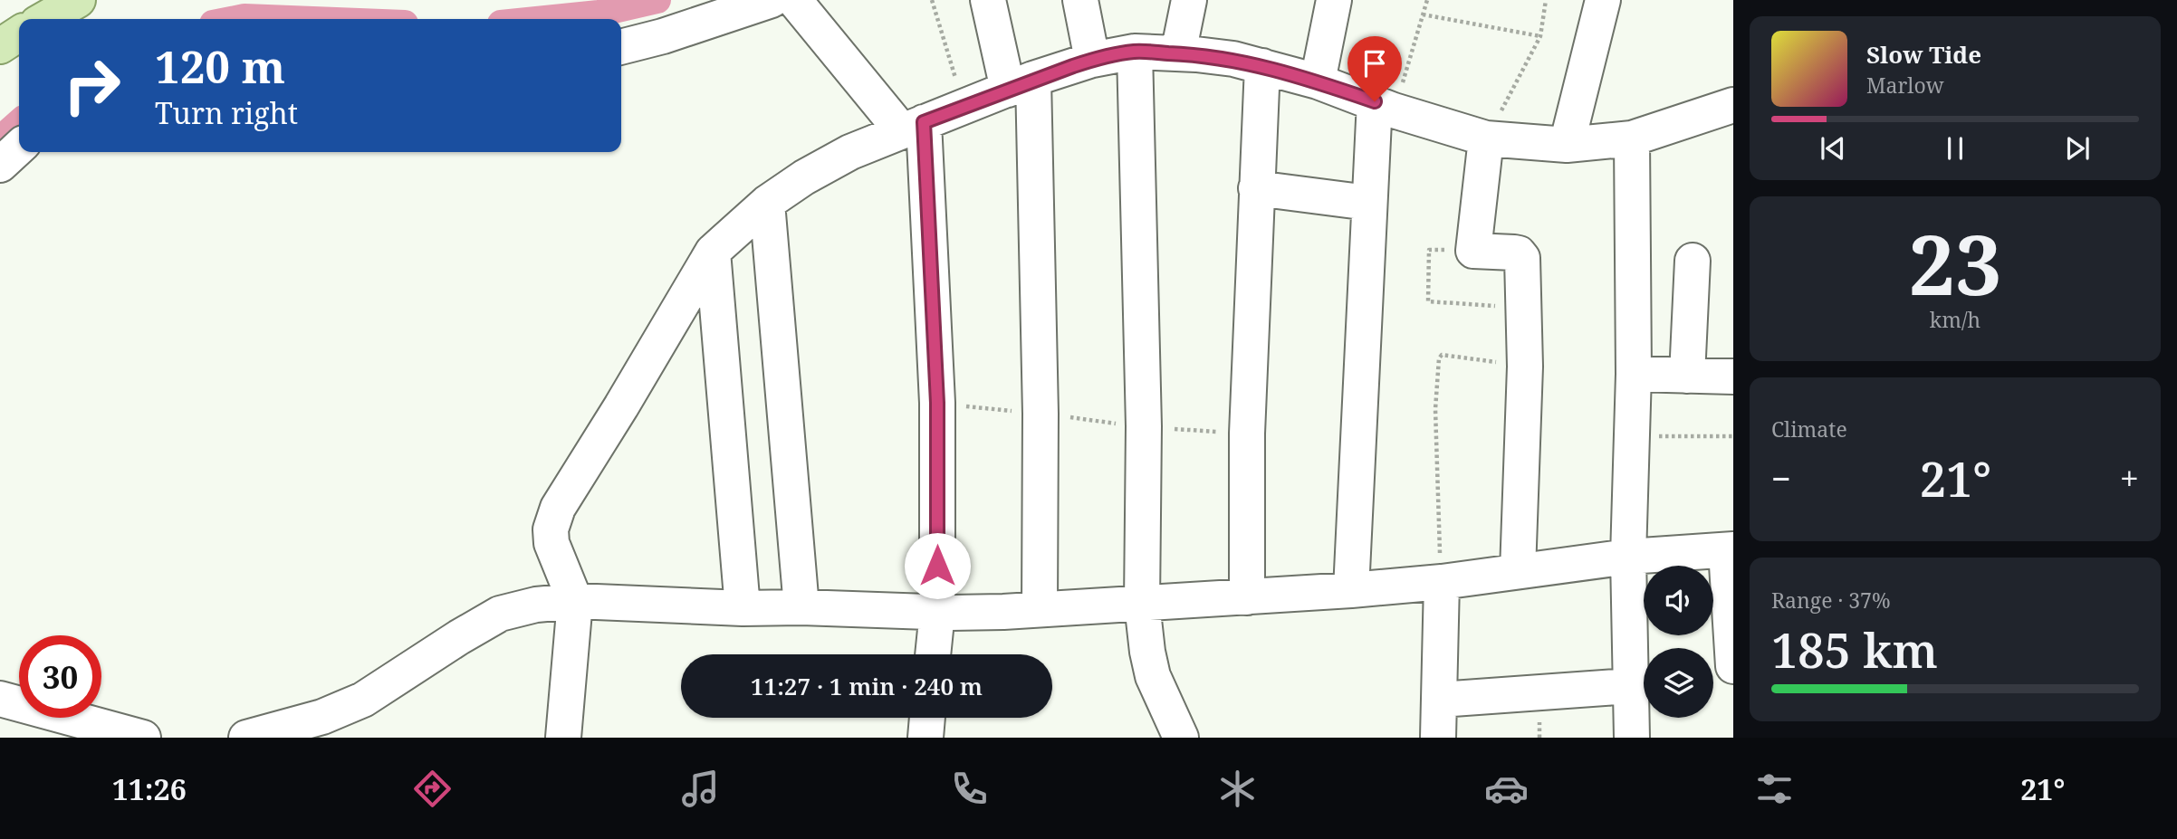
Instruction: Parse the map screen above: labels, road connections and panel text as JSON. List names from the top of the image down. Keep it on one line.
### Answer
{"page":{"turn":["120 m","Turn right"],"song":["Slow Tide","Marlow"],"tile":[["23","km/h"],"Climate",["Range · 37%","185 km"]],"heat":["−","21°","+"],"limit":"30","trip":"11:27 · 1 min · 240 m","tabs":["11:26","21°"]}}
